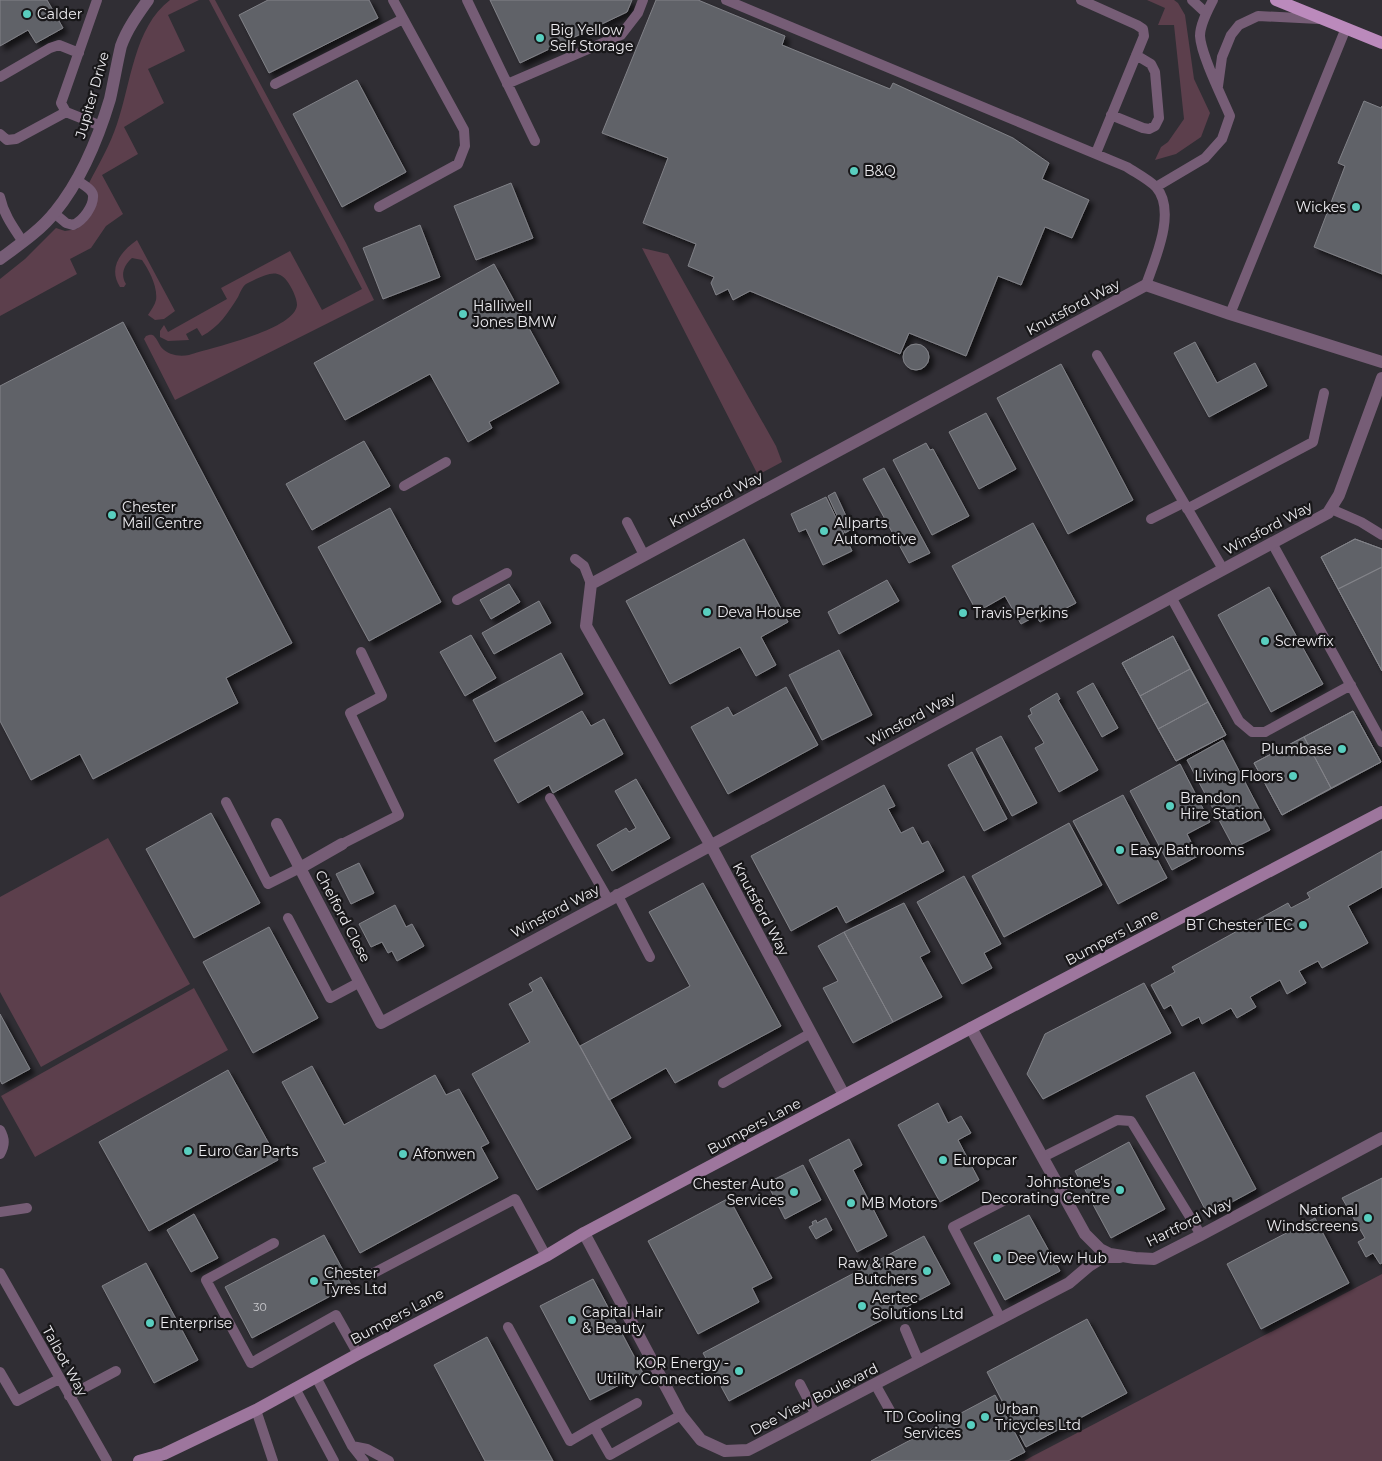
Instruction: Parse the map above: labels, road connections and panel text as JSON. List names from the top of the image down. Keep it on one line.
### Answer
{"streets":{"street":["Jupiter Drive","Knutsford Way","Winsford Way","Chelford Close","Bumpers Lane","Hartford Way","Dee View Boulevard"],"lane":["Talbot Way"]},"crossings":[["Knutsford Way","Winsford Way"],["Knutsford Way","Bumpers Lane"],["Winsford Way","Chelford Close"],["Bumpers Lane","Hartford Way"],["Bumpers Lane","Dee View Boulevard"],["Hartford Way","Dee View Boulevard"]],"places":["Calder","Big Yellow Self Storage","B&Q","Wickes","Halliwell Jones BMW","Chester Mail Centre","Allparts Automotive","Deva House","Travis Perkins","Screwfix","Plumbase","Living Floors","Brandon Hire Station","Easy Bathrooms","BT Chester TEC","Euro Car Parts","Afonwen","Europcar","Johnstone's Decorating Centre","Chester Auto Services","MB Motors","National Windscreens","Dee View Hub","Raw & Rare Butchers","Chester Tyres Ltd","Aertec Solutions Ltd","Capital Hair & Beauty","Enterprise","KOR Energy - Utility Connections","Urban Tricycles Ltd","TD Cooling Services"],"house_numbers":["30"]}
